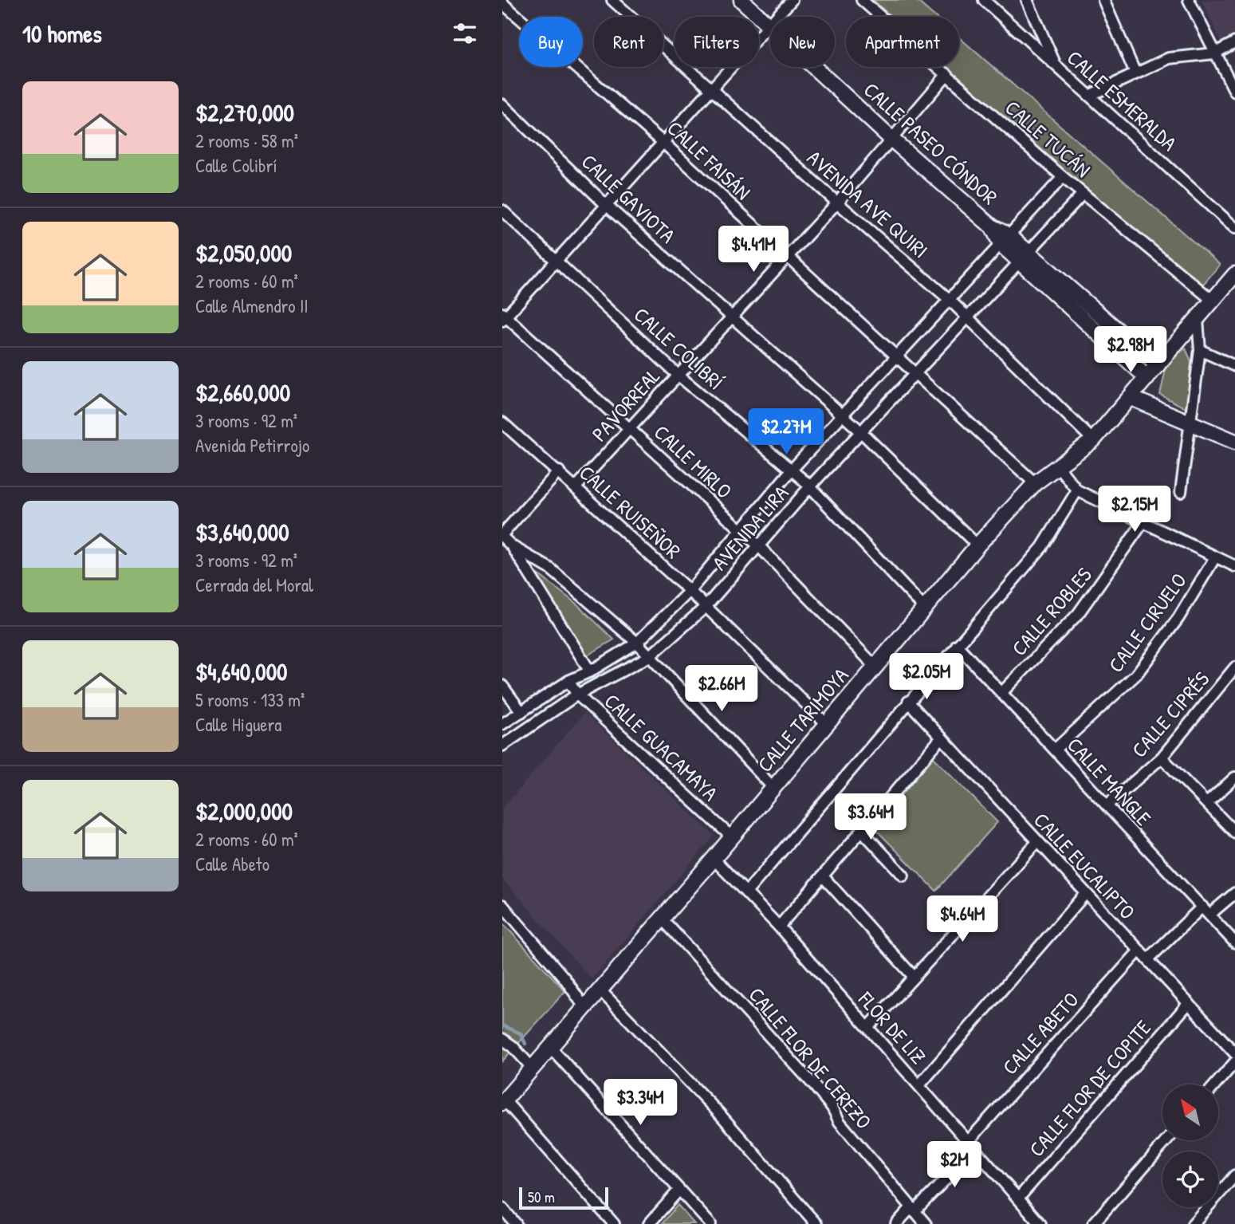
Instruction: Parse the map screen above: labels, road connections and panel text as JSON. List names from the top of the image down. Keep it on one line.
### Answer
{"streets":{"street":["CALLE ESMERALDA","CALLE TUCÁN","CALLE PASEO CÓNDOR","CALLE FAISÁN","CALLE GAVIOTA","AVENIDA AVE QUIRI","CALLE COLIBRÍ","PAVORREAL","CALLE MIRLO","CALLE RUISEÑOR","AVENIDA LIRA","CALLE ROBLES","CALLE CIRUELO","CALLE CIPRÉS","CALLE TARIMOYA","CALLE GUACAMAYA","CALLE MANGLE","CALLE EUCALIPTO","FLOR DE LIZ","CALLE ABETO","CALLE FLOR DE CEREZO","CALLE FLOR DE COPITE"]},"crossings":[["CALLE TUCÁN","PAVORREAL"],["CALLE TUCÁN","AVENIDA LIRA"],["CALLE TUCÁN","CALLE TARIMOYA"],["CALLE PASEO CÓNDOR","PAVORREAL"],["CALLE PASEO CÓNDOR","AVENIDA LIRA"],["CALLE PASEO CÓNDOR","CALLE TARIMOYA"],["CALLE FAISÁN","PAVORREAL"],["CALLE FAISÁN","AVENIDA LIRA"],["CALLE FAISÁN","CALLE TARIMOYA"],["CALLE GAVIOTA","PAVORREAL"],["CALLE GAVIOTA","AVENIDA LIRA"],["CALLE GAVIOTA","CALLE TARIMOYA"],["AVENIDA AVE QUIRI","PAVORREAL"],["AVENIDA AVE QUIRI","AVENIDA LIRA"],["AVENIDA AVE QUIRI","CALLE TARIMOYA"],["CALLE COLIBRÍ","PAVORREAL"],["CALLE COLIBRÍ","AVENIDA LIRA"],["CALLE COLIBRÍ","CALLE TARIMOYA"],["PAVORREAL","CALLE MIRLO"],["PAVORREAL","CALLE RUISEÑOR"],["CALLE MIRLO","AVENIDA LIRA"],["CALLE MIRLO","CALLE TARIMOYA"],["CALLE RUISEÑOR","AVENIDA LIRA"],["CALLE RUISEÑOR","CALLE TARIMOYA"],["AVENIDA LIRA","CALLE GUACAMAYA"],["CALLE ROBLES","CALLE MANGLE"],["CALLE CIRUELO","CALLE MANGLE"],["CALLE CIPRÉS","CALLE MANGLE"],["CALLE TARIMOYA","CALLE GUACAMAYA"],["CALLE TARIMOYA","FLOR DE LIZ"],["CALLE TARIMOYA","CALLE FLOR DE CEREZO"],["CALLE EUCALIPTO","CALLE ABETO"],["CALLE EUCALIPTO","CALLE FLOR DE COPITE"],["FLOR DE LIZ","CALLE ABETO"],["FLOR DE LIZ","CALLE FLOR DE COPITE"],["CALLE ABETO","CALLE FLOR DE CEREZO"]],"scale_bar":"50 m","north":"top left","page":{"heading":"10 homes","chip":["Buy","Rent","Filters","New","Apartment"],"list":[{"name":"$2,270,000","note":"2 rooms · 58 m² · Calle Colibrí"},{"name":"$2,050,000","note":"2 rooms · 60 m² · Calle Almendro II"},{"name":"$2,660,000","note":"3 rooms · 92 m² · Avenida Petirrojo"},{"name":"$3,640,000","note":"3 rooms · 92 m² · Cerrada del Moral"},{"name":"$4,640,000","note":"5 rooms · 133 m² · Calle Higuera"},{"name":"$2,000,000","note":"2 rooms · 60 m² · Calle Abeto"}],"price":["$4.41M","$2.98M","$2.27M","$2.15M","$2.05M","$2.66M","$3.64M","$4.64M","$3.34M","$2M"],"scale":"50 m"}}
